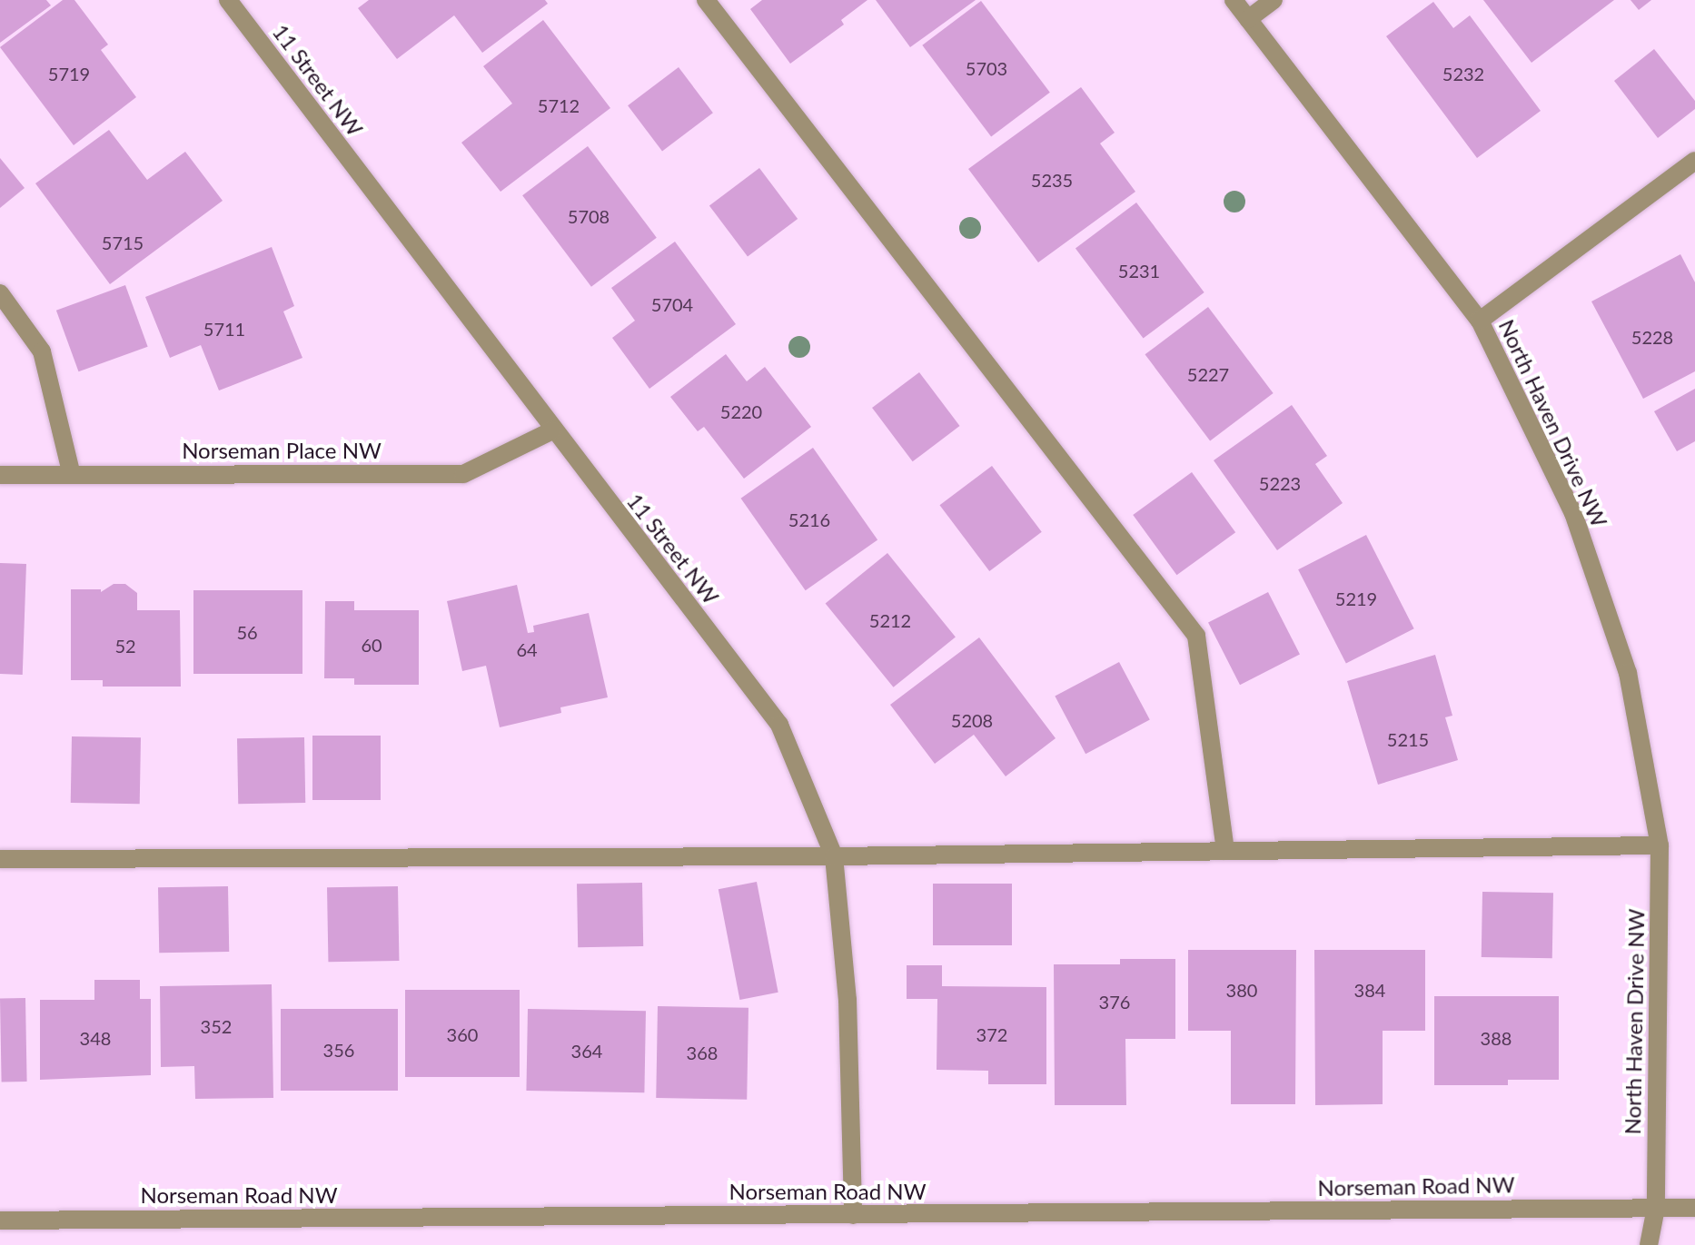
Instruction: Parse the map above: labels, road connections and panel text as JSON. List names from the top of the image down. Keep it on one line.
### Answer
{"streets":{"street":["11 Street NW","North Haven Drive NW","Norseman Place NW","Norseman Road NW"]},"crossings":[["11 Street NW","Norseman Place NW"],["11 Street NW","Norseman Road NW"],["North Haven Drive NW","Norseman Road NW"]],"house_numbers":["5703","5719","5232","5712","5235","5708","5715","5231","5704","5711","5228","5227","5220","5223","5216","5219","5212","56","60","52","64","5208","5215","380","384","376","352","360","372","348","388","356","364","368"]}
